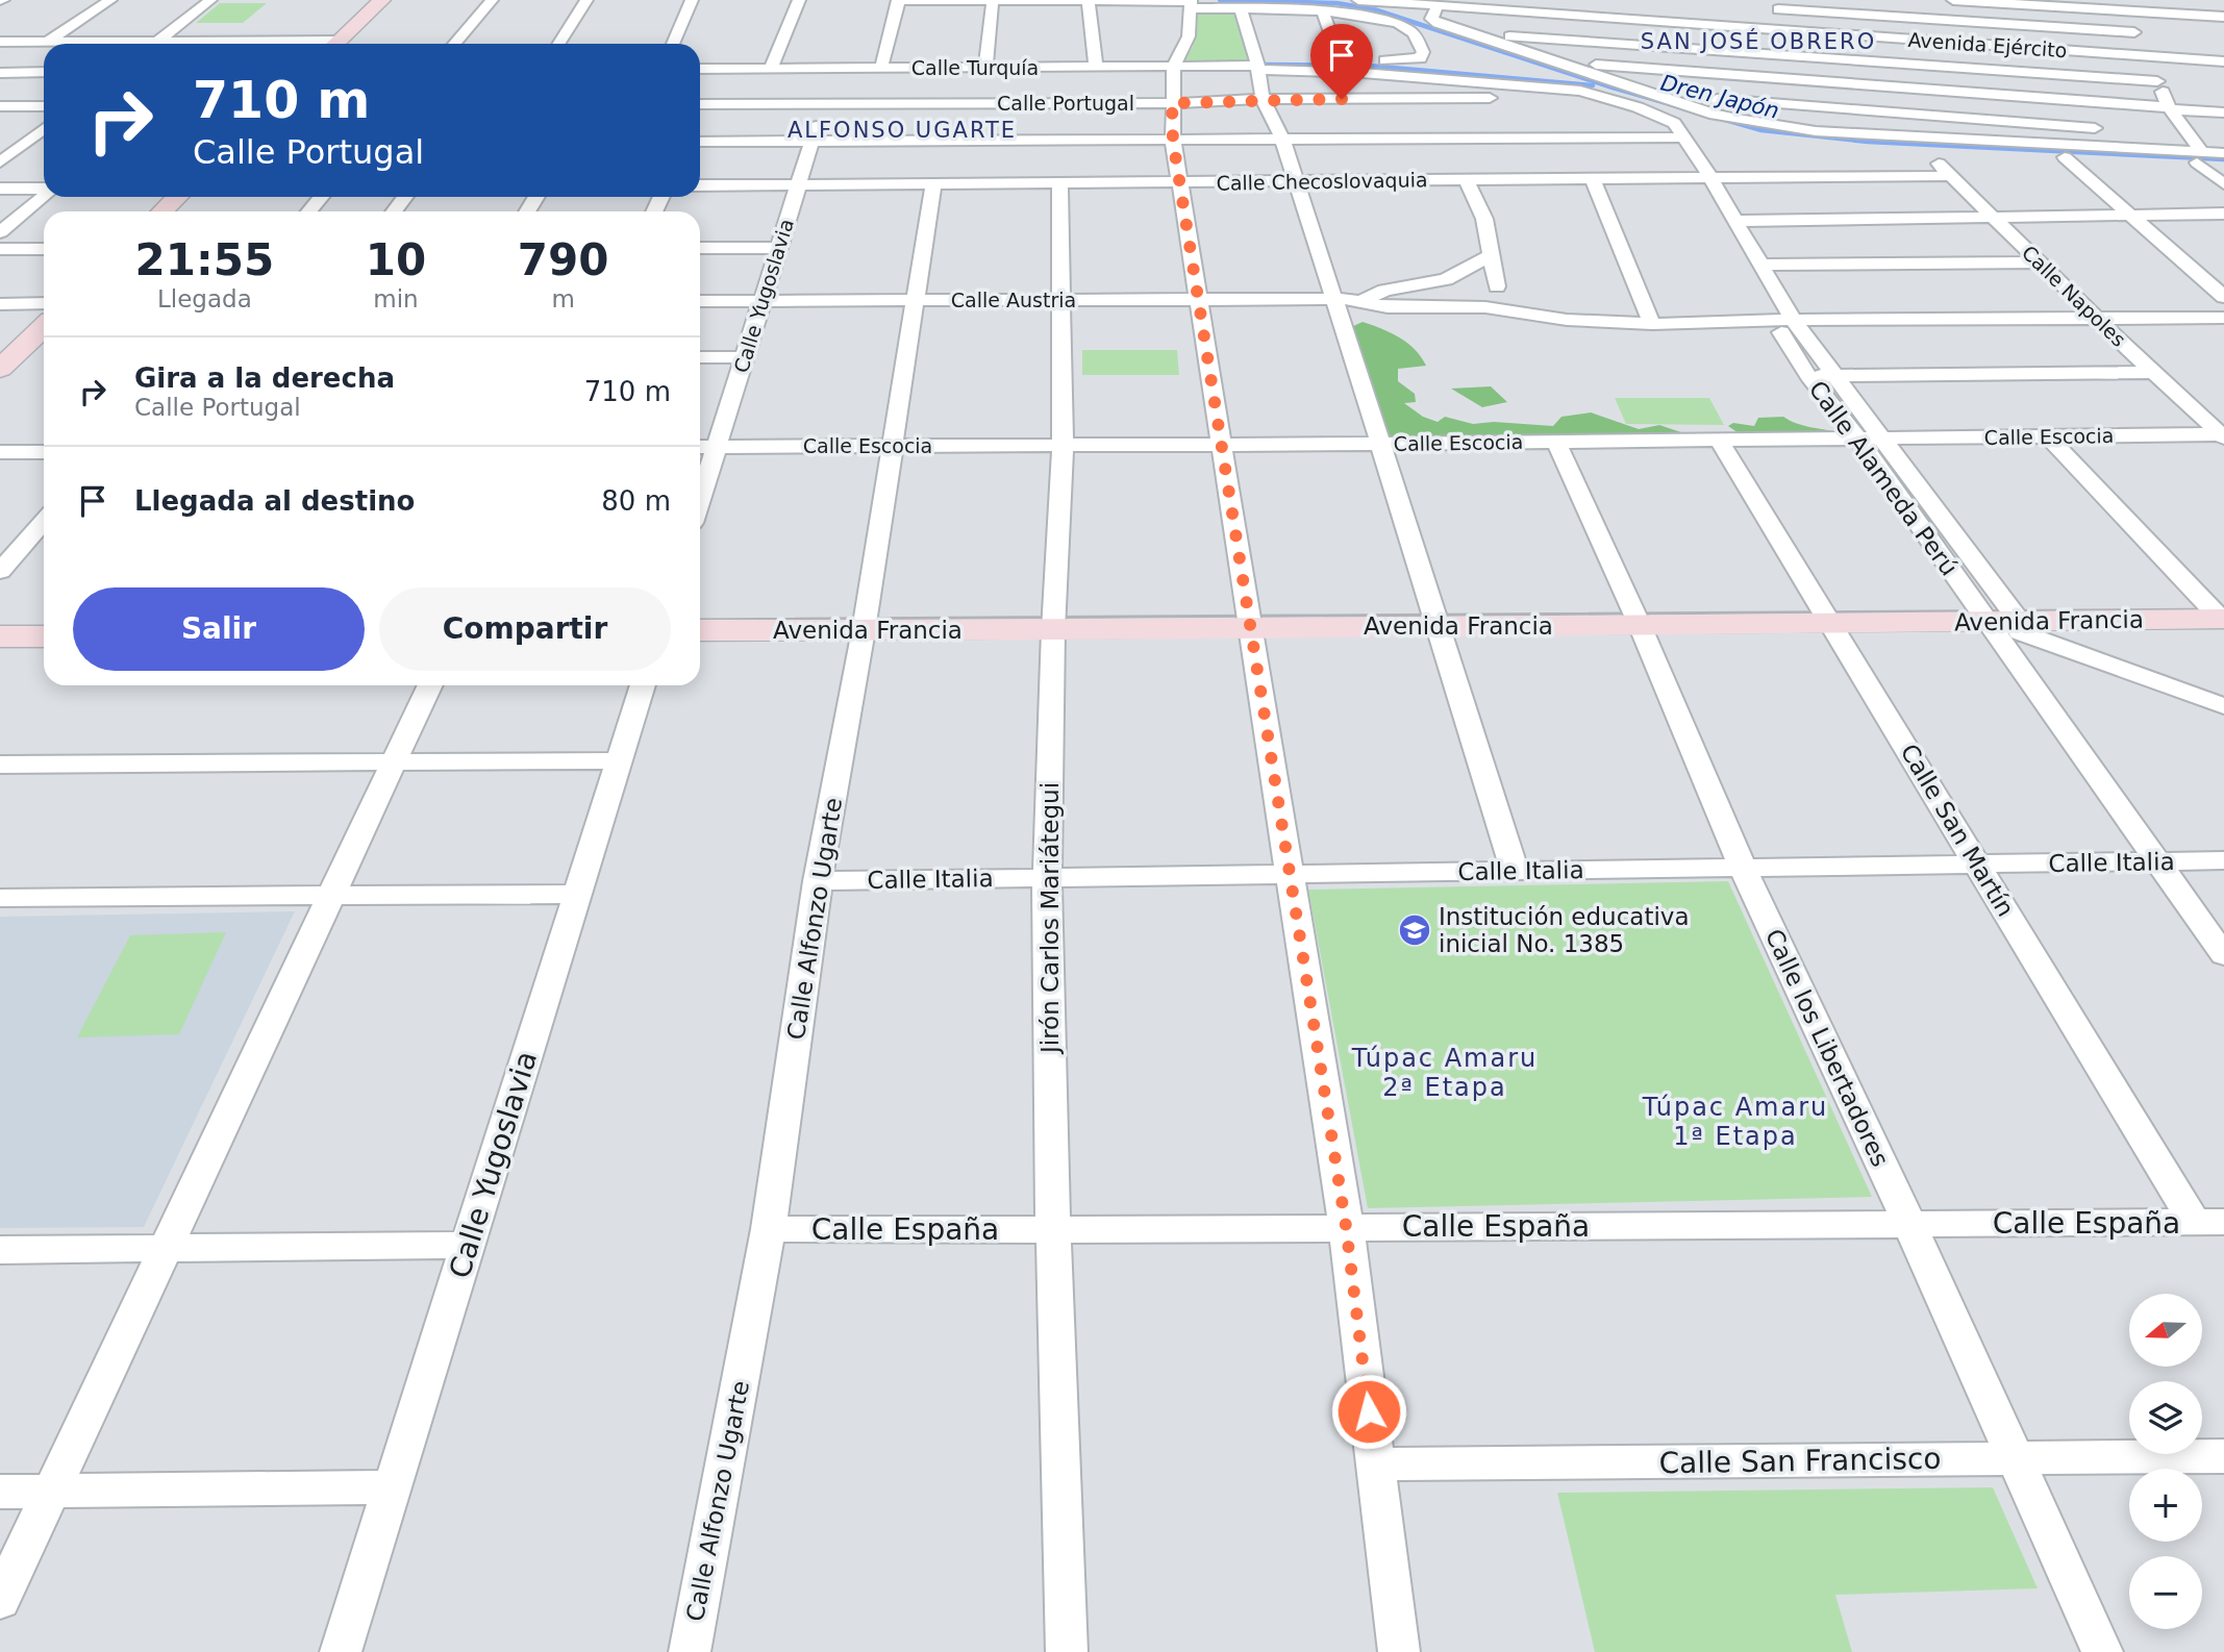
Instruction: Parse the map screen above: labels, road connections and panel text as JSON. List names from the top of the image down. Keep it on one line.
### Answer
{"streets":{"street":["Avenida Ejército","Calle Turquía","Calle Portugal","Calle Checoslovaquia","Calle Yugoslavia","Calle Napoles","Calle Austria","Calle Escocia","Calle Alameda Perú","Avenida Francia","Calle San Martín","Calle Italia","Jirón Carlos Mariátegui","Calle Alfonzo Ugarte","Calle los Libertadores","Calle España","Calle San Francisco"]},"crossings":[["Calle Turquía","Calle Yugoslavia"],["Calle Portugal","Calle Yugoslavia"],["Calle Checoslovaquia","Calle Yugoslavia"],["Calle Checoslovaquia","Calle Napoles"],["Calle Checoslovaquia","Jirón Carlos Mariátegui"],["Calle Checoslovaquia","Calle Alfonzo Ugarte"],["Calle Yugoslavia","Calle Austria"],["Calle Yugoslavia","Calle Escocia"],["Calle Napoles","Calle Austria"],["Calle Napoles","Calle Escocia"],["Calle Austria","Calle Alameda Perú"],["Calle Austria","Jirón Carlos Mariátegui"],["Calle Austria","Calle Alfonzo Ugarte"],["Calle Escocia","Calle Alameda Perú"],["Calle Escocia","Calle San Martín"],["Calle Escocia","Jirón Carlos Mariátegui"],["Calle Escocia","Calle Alfonzo Ugarte"],["Calle Escocia","Calle los Libertadores"],["Calle Alameda Perú","Avenida Francia"],["Calle Alameda Perú","Calle Italia"],["Avenida Francia","Calle San Martín"],["Avenida Francia","Jirón Carlos Mariátegui"],["Avenida Francia","Calle Alfonzo Ugarte"],["Avenida Francia","Calle los Libertadores"],["Calle San Martín","Calle Italia"],["Calle San Martín","Calle España"],["Calle Italia","Jirón Carlos Mariátegui"],["Calle Italia","Calle Alfonzo Ugarte"],["Calle Italia","Calle los Libertadores"],["Jirón Carlos Mariátegui","Calle España"],["Calle Alfonzo Ugarte","Calle España"],["Calle los Libertadores","Calle España"],["Calle los Libertadores","Calle San Francisco"]],"districts":["SAN JOSÉ OBRERO","ALFONSO UGARTE","Túpac Amaru 2ª Etapa","Túpac Amaru 1ª Etapa"],"water":["Dren Japón"],"places":{"school or university":["Institución educativa inicial No. 1385"]},"north":"left","page":{"turn":["710 m","Calle Portugal"],"eta":["21:55","Llegada","10","min","790","m"],"list":[{"name":"Gira a la derecha","note":"Calle Portugal","value":"710 m"},{"name":"Llegada al destino","value":"80 m"}],"buttons":["Salir","Compartir"],"map_buttons":["+","−"]}}
